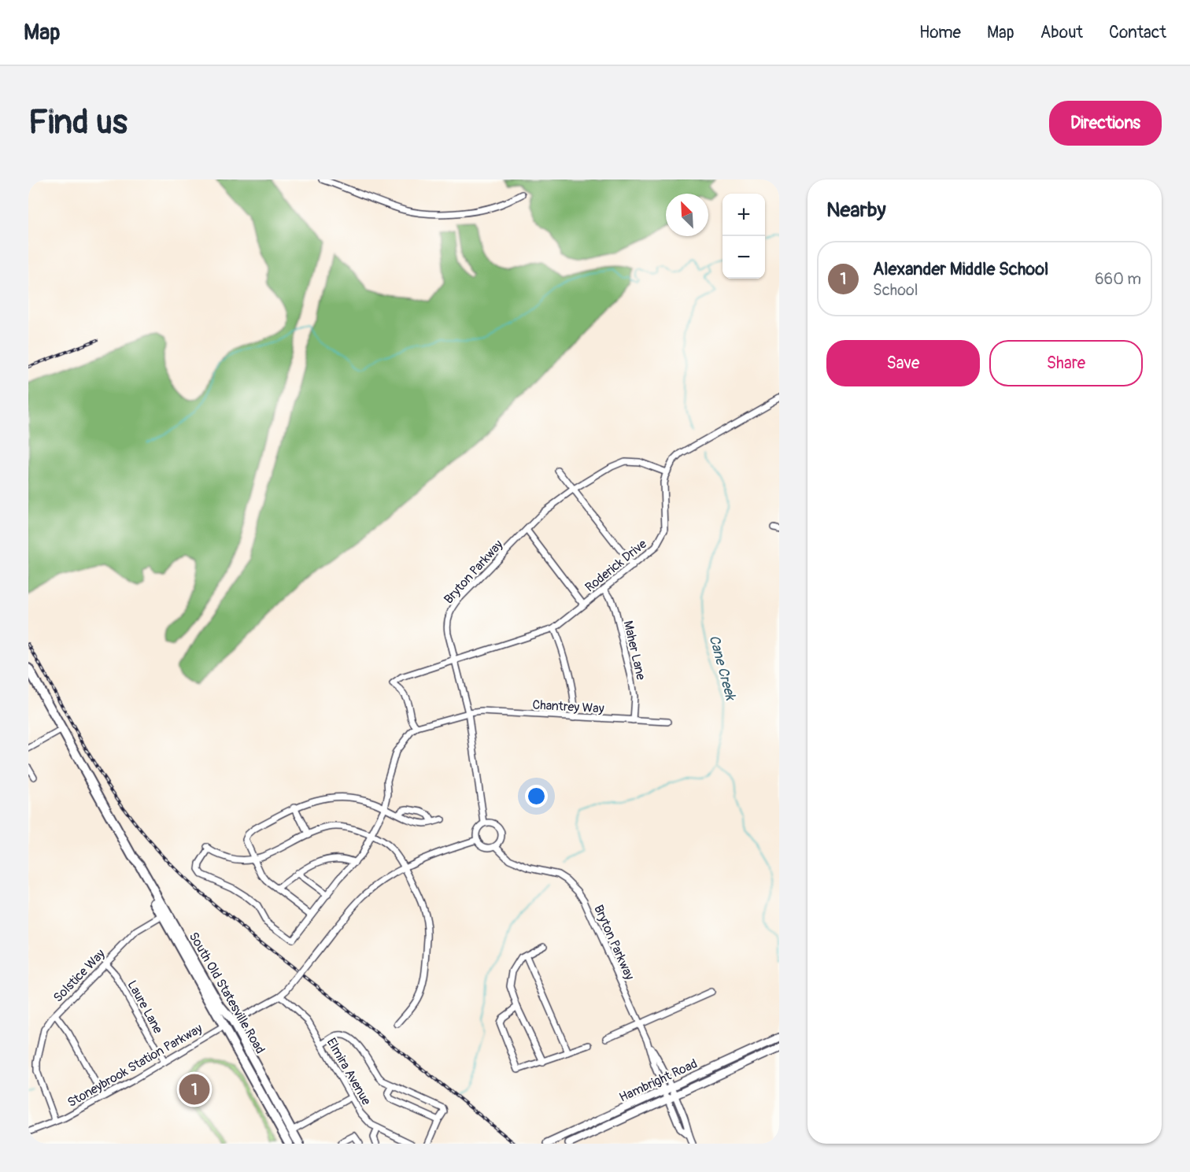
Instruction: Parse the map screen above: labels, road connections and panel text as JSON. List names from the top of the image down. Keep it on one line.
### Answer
{"streets":{"main road":["South Old Statesville Road"],"street":["Roderick Drive","Bryton Parkway","Maher Lane","Chantrey Way","Solstice Way","Laure Lane","Stoneybrook Station Parkway","Elmira Avenue","Hambright Road"]},"crossings":[["Roderick Drive","Bryton Parkway"],["Roderick Drive","Maher Lane"],["Roderick Drive","Chantrey Way"],["Bryton Parkway","Chantrey Way"],["Bryton Parkway","Hambright Road"],["Maher Lane","Chantrey Way"],["Solstice Way","South Old Statesville Road"],["Solstice Way","Laure Lane"],["Solstice Way","Stoneybrook Station Parkway"],["South Old Statesville Road","Stoneybrook Station Parkway"],["Laure Lane","Stoneybrook Station Parkway"]],"water":["Cane Creek"],"north":"top left","page":{"header":"Map","nav":["Home","Map","About","Contact"],"buttons":["Directions",["Save","Share"]],"title":"Find us","heading":"Nearby","map_buttons":["+","−"],"list":[{"mark":"1","name":"Alexander Middle School","note":"School","value":"660 m"}],"pins":"1"}}
